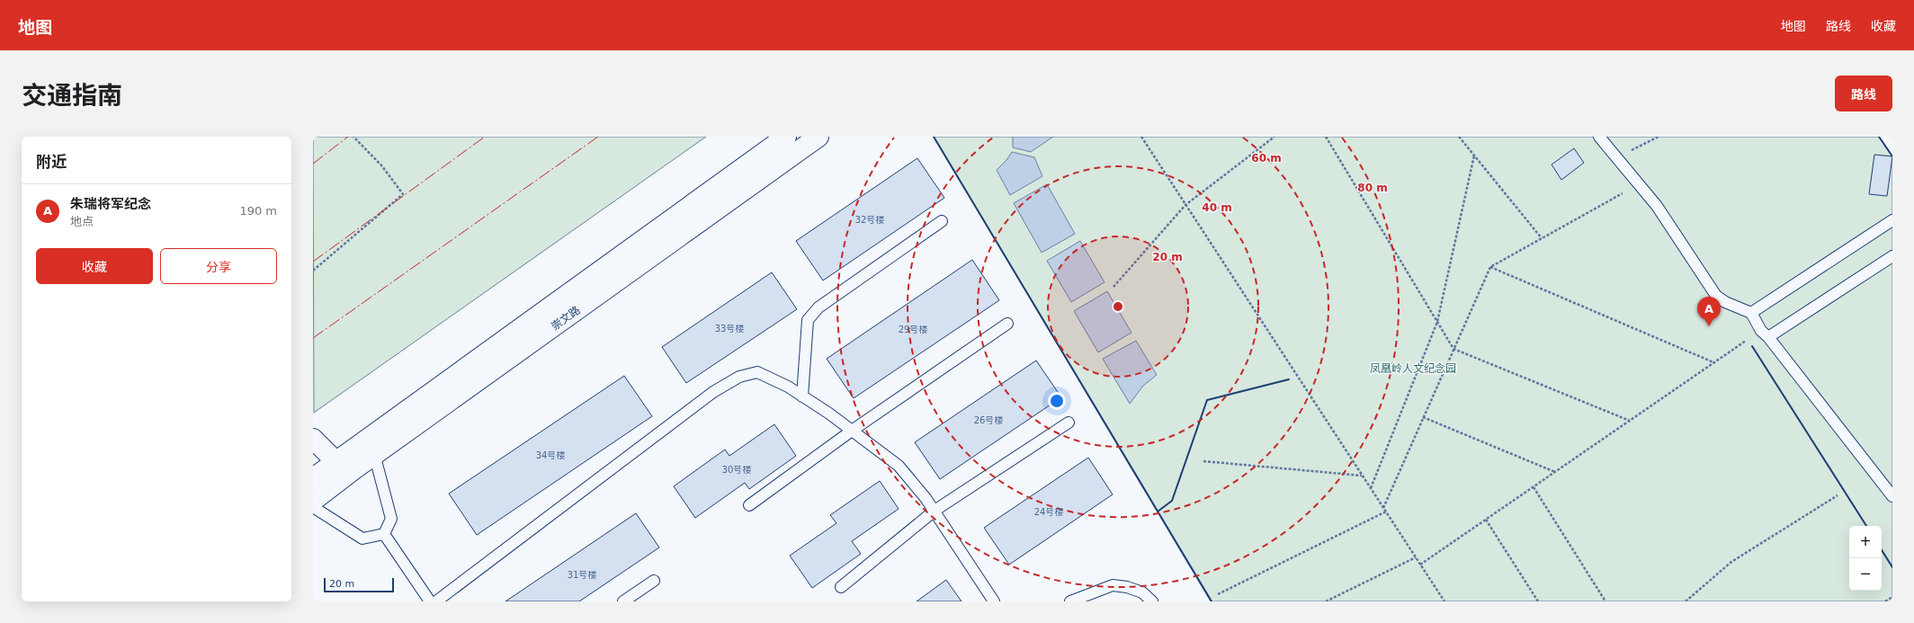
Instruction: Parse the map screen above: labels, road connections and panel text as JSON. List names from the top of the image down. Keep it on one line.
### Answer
{"streets":{"street":["崇文路"]},"parks":["凤凰岭人文纪念园"],"house_numbers":["32号楼","33号楼","29号楼","26号楼","34号楼","30号楼","24号楼","31号楼"],"scale_bar":"20 m","page":{"header":"地图","nav":["地图","路线","收藏"],"title":"交通指南","buttons":["路线",["收藏","分享"]],"heading":"附近","list":[{"mark":"A","name":"朱瑞将军纪念","note":"地点","value":"190 m"}],"pins":"A","map_buttons":["+","−"],"scale":"20 m"},"rings":["60 m","80 m","40 m","20 m"]}
